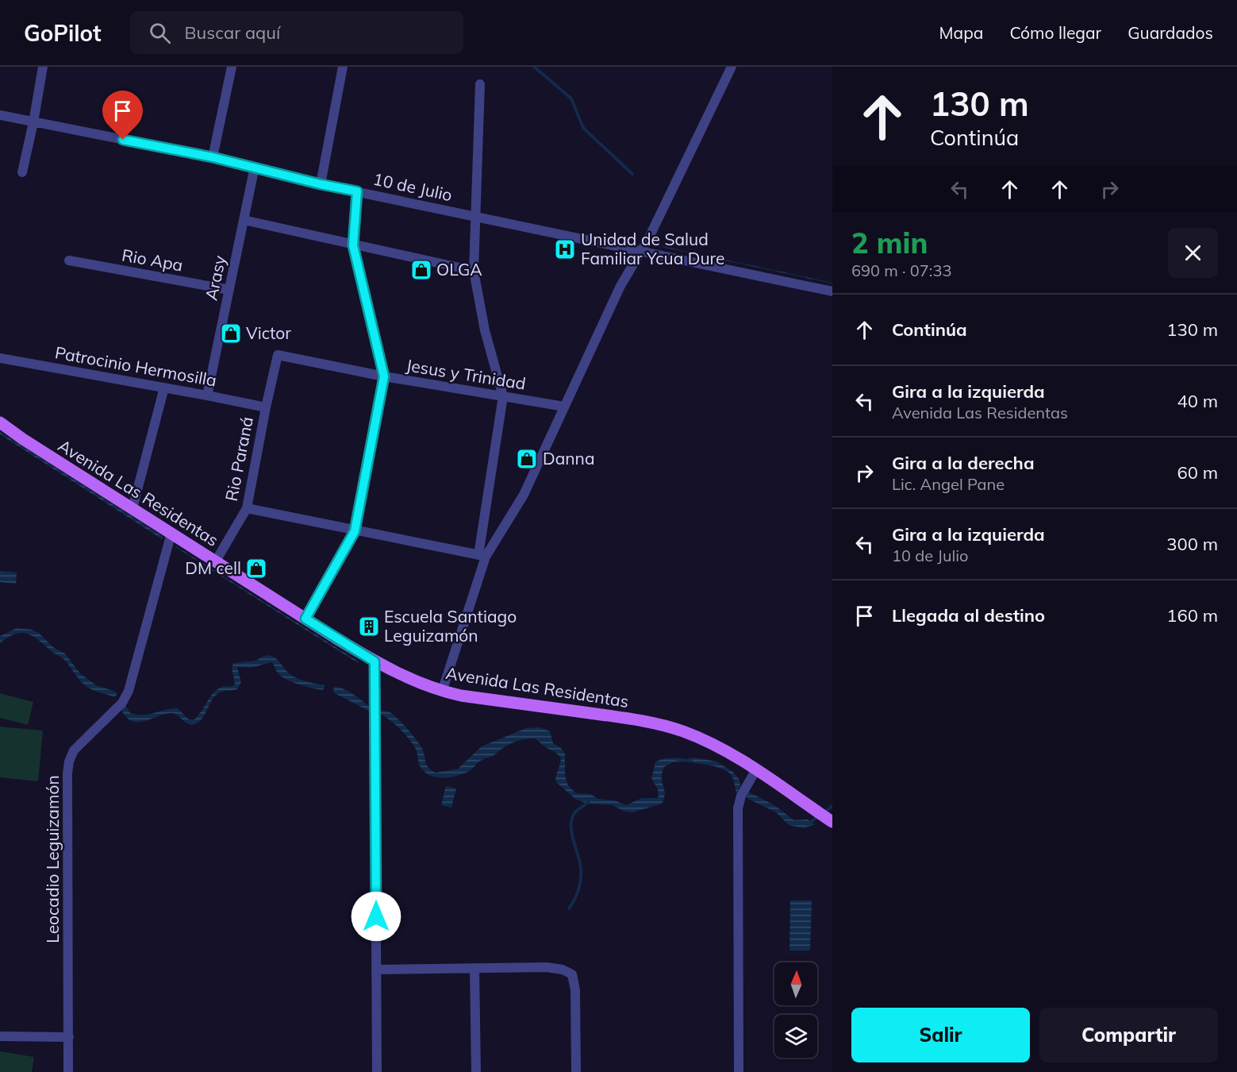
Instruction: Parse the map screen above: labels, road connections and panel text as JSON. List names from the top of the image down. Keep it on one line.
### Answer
{"streets":{"main road":["Avenida Las Residentas"],"street":["10 de Julio","Rio Apa","Arasy","Patrocinio Hermosilla","Jesus y Trinidad","Rio Paraná","Leocadio Leguizamón"]},"crossings":[["10 de Julio","Arasy"],["Rio Apa","Arasy"],["Arasy","Patrocinio Hermosilla"],["Patrocinio Hermosilla","Rio Paraná"],["Jesus y Trinidad","Rio Paraná"],["Rio Paraná","Avenida Las Residentas"],["Avenida Las Residentas","Leocadio Leguizamón"]],"places":{"hospital":["Unidad de Salud Familiar Ycua Dure"],"shop":["OLGA","Victor","Danna","DM cell"],"building":["Escuela Santiago Leguizamón"]},"north":"top","page":{"header":"GoPilot","search":"Buscar aquí","nav":["Mapa","Cómo llegar","Guardados"],"turn":["130 m","Continúa"],"heading":["2 min","690 m · 07:33"],"list":[{"name":"Continúa","value":"130 m"},{"name":"Gira a la izquierda","note":"Avenida Las Residentas","value":"40 m"},{"name":"Gira a la derecha","note":"Lic. Angel Pane","value":"60 m"},{"name":"Gira a la izquierda","note":"10 de Julio","value":"300 m"},{"name":"Llegada al destino","value":"160 m"}],"buttons":["Salir","Compartir"]}}
